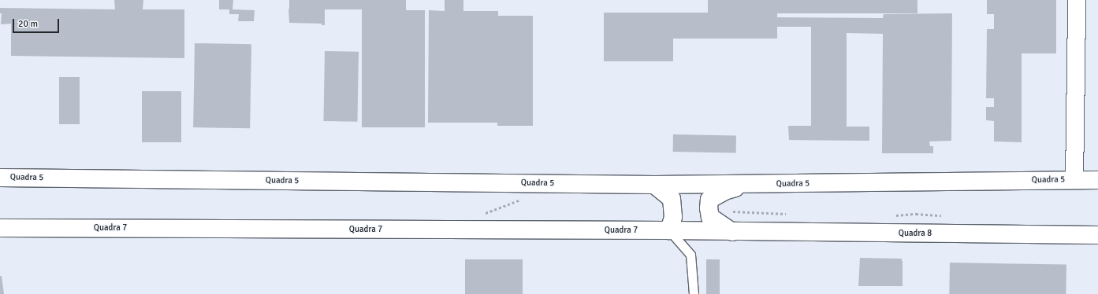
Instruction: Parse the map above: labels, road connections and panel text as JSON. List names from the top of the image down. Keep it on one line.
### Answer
{"streets":{"street":["Quadra 5","Quadra 7","Quadra 8"]},"crossings":[["Quadra 7","Quadra 8"]],"scale_bar":"20 m"}
